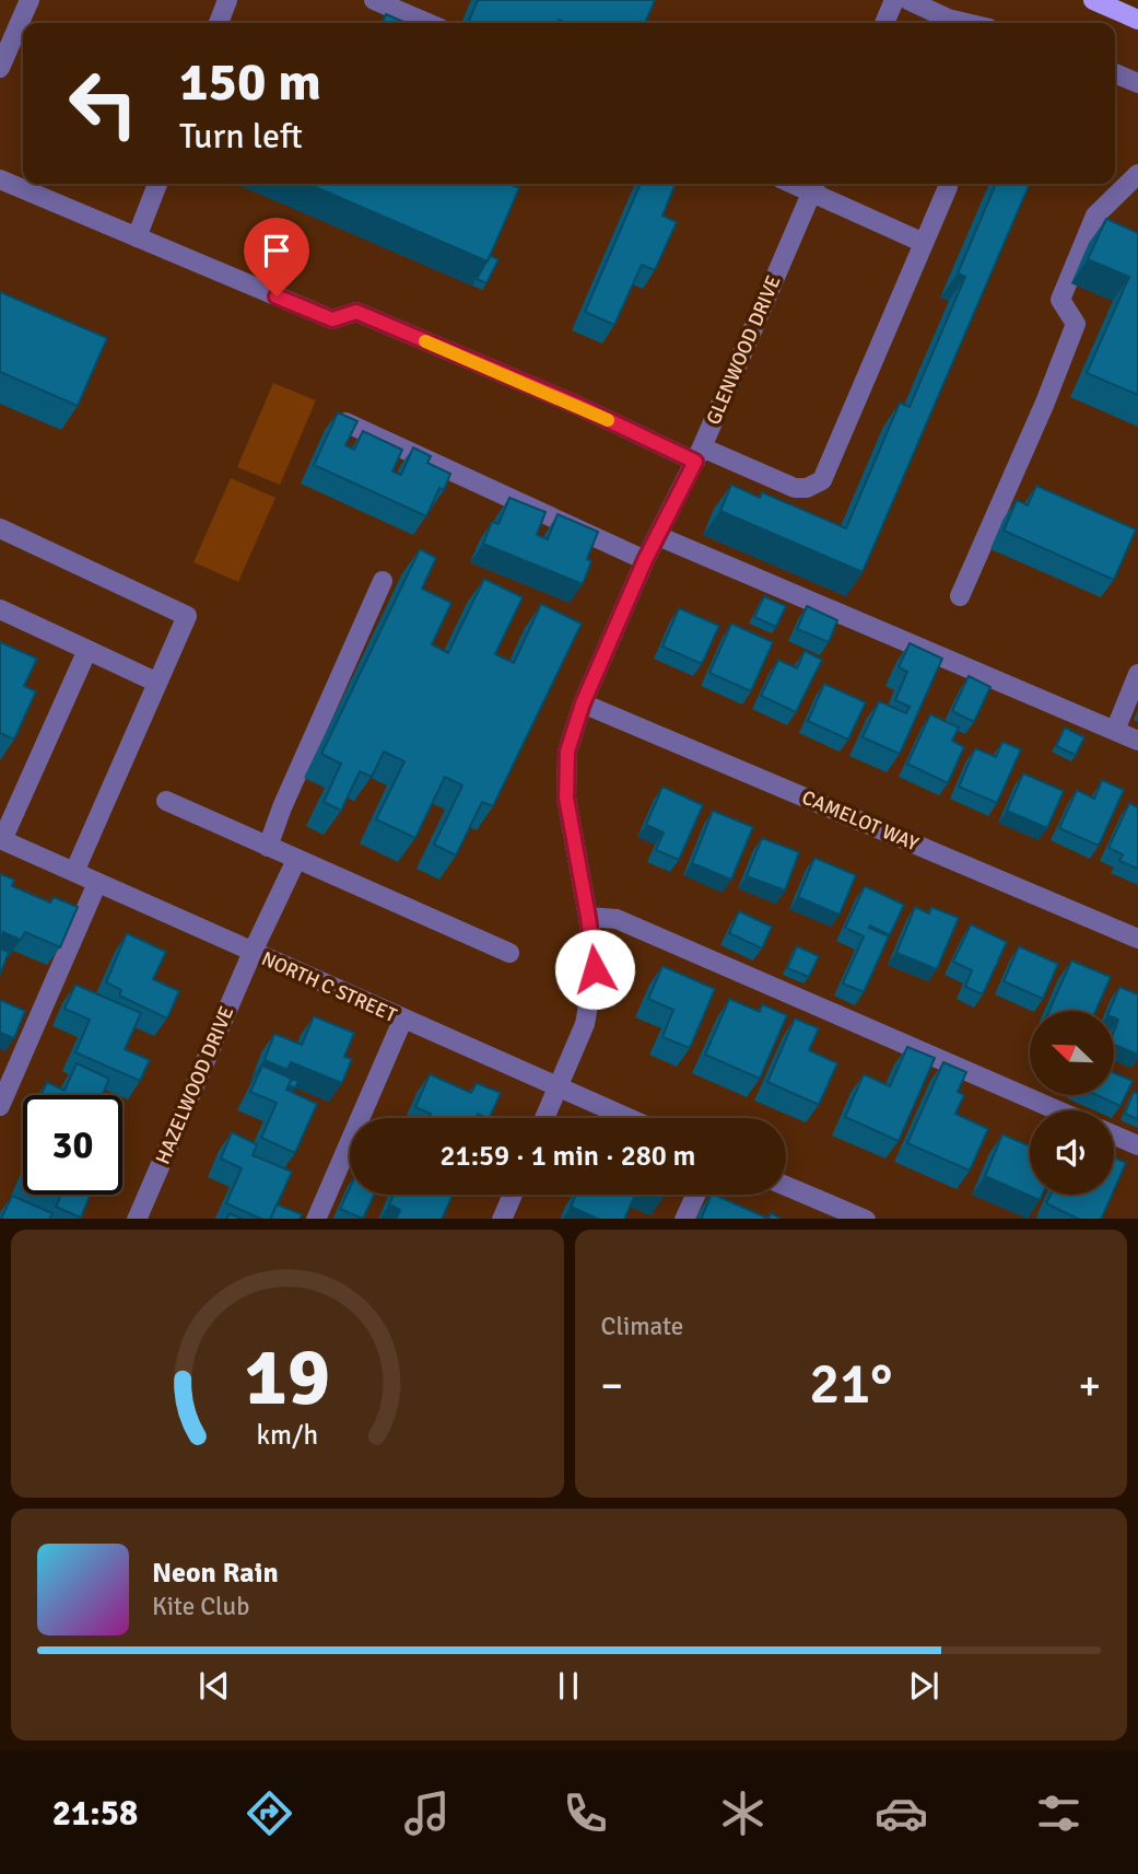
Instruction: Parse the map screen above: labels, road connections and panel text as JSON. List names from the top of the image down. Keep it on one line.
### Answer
{"streets":{"street":["GLENWOOD DRIVE","CAMELOT WAY","NORTH C STREET","HAZELWOOD DRIVE"]},"crossings":[["GLENWOOD DRIVE","CAMELOT WAY"],["GLENWOOD DRIVE","NORTH C STREET"],["NORTH C STREET","HAZELWOOD DRIVE"]],"north":"top left","page":{"turn":["150 m","Turn left"],"limit":"30","trip":"21:59 · 1 min · 280 m","tile":"Climate","heat":["−","21°","+"],"song":["Neon Rain","Kite Club"],"tabs":"21:58","gauge":["19","km/h"]}}
